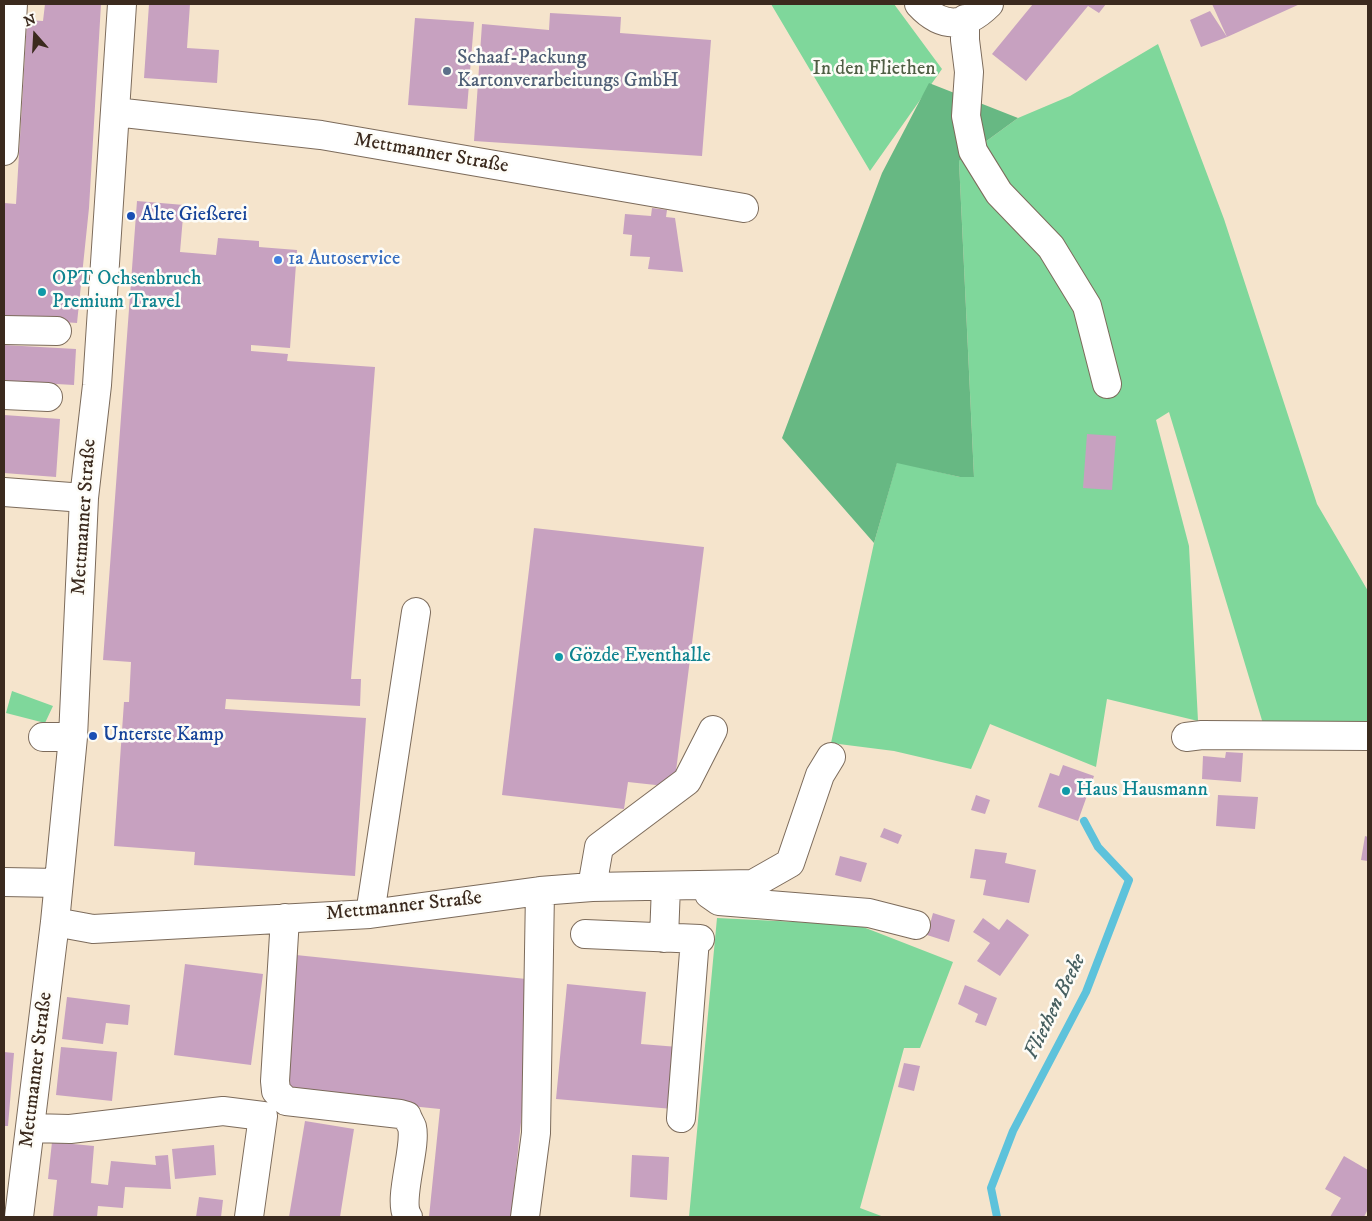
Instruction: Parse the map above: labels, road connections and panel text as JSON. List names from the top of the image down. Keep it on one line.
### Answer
{"streets":{"street":["Mettmanner Straße"]},"water":["Fliethen Beeke"],"parks":["In den Fliethen"],"places":["Schaaf-Packung Kartonverarbeitungs GmbH","Alte Gießerei","1a Autoservice","OPT Ochsenbruch Premium Travel","Gözde Eventhalle","Unterste Kamp","Haus Hausmann"],"north":"top"}
